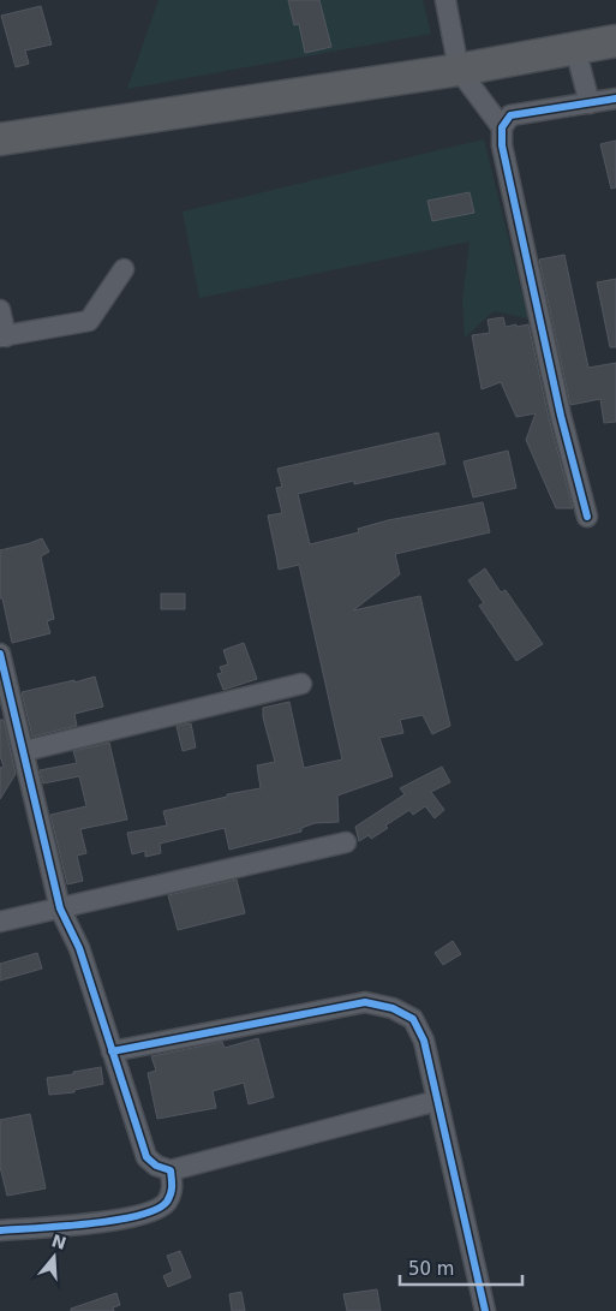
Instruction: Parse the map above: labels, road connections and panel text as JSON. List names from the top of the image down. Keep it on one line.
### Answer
{"scale_bar":"50 m","north":"top"}
